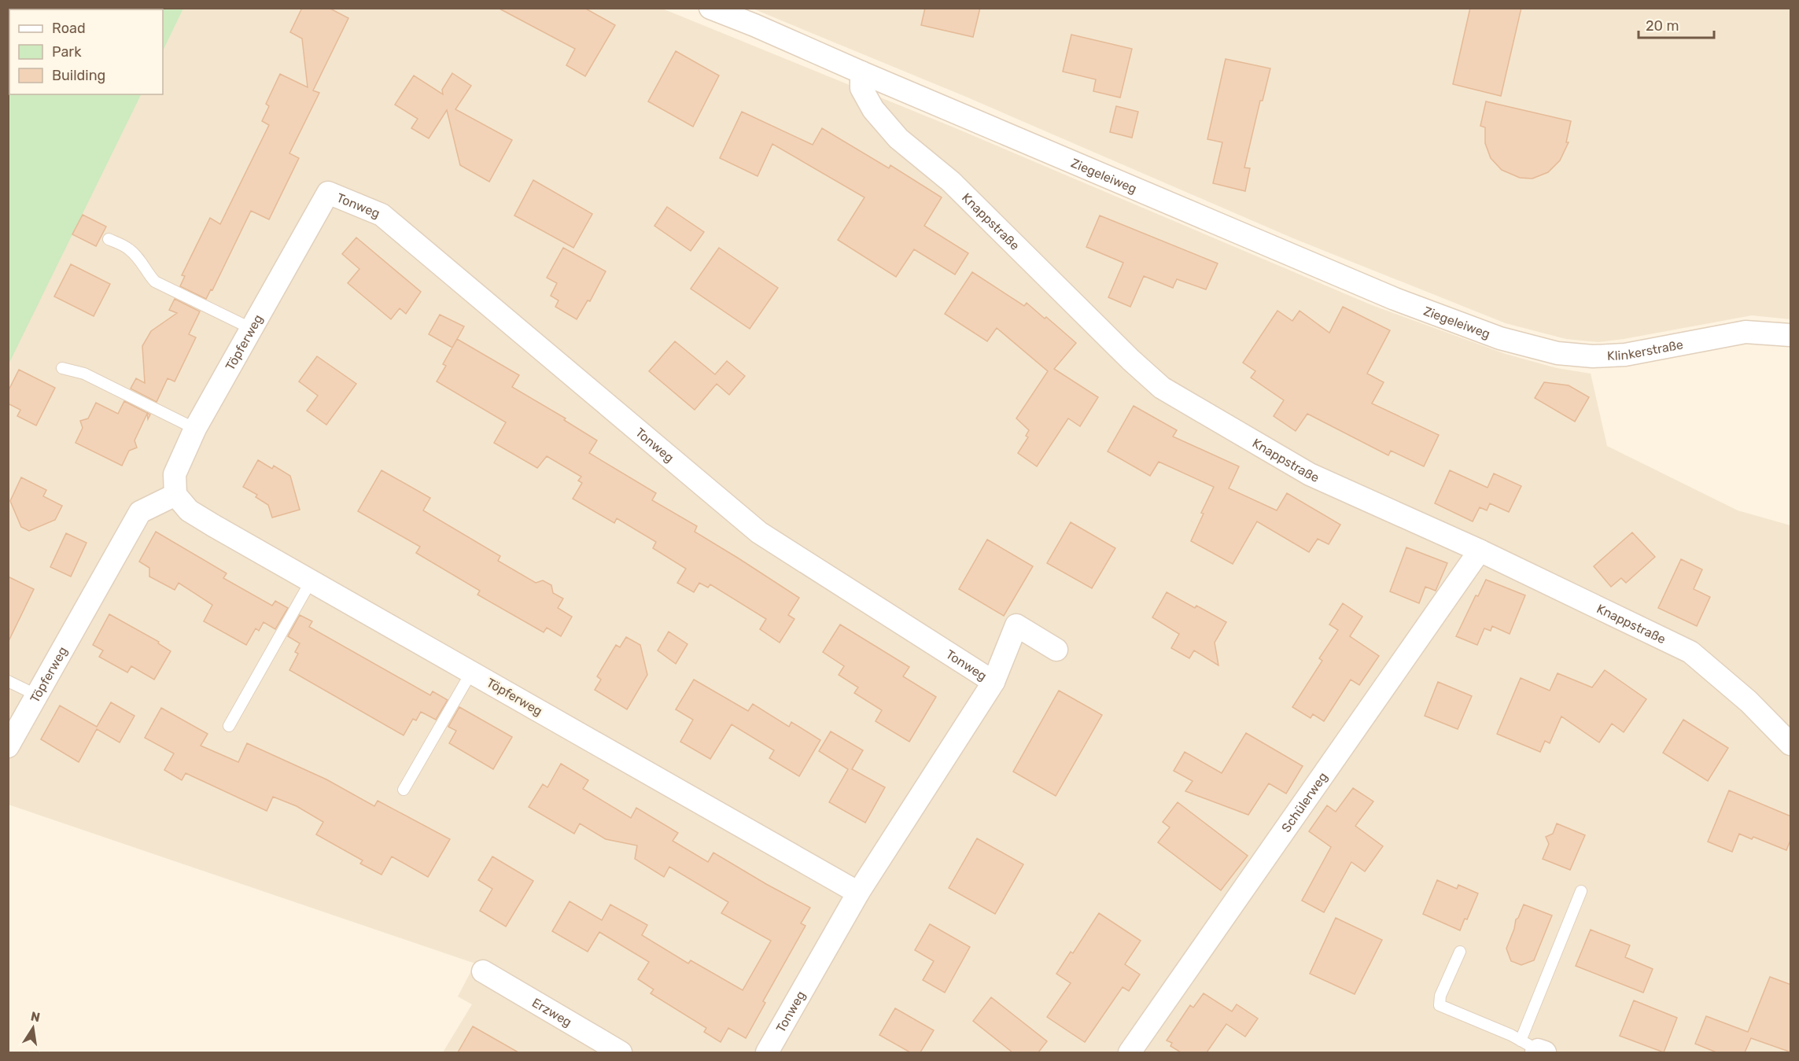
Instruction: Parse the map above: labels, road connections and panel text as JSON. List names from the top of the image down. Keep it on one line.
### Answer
{"streets":{"street":["Ziegeleiweg","Tonweg","Knappstraße","Töpferweg","Klinkerstraße","Schülerweg","Erzweg"]},"crossings":[["Ziegeleiweg","Knappstraße"],["Ziegeleiweg","Klinkerstraße"],["Tonweg","Töpferweg"],["Knappstraße","Schülerweg"]],"legend":["Road","Park","Building"],"scale_bar":"20 m","north":"top"}
